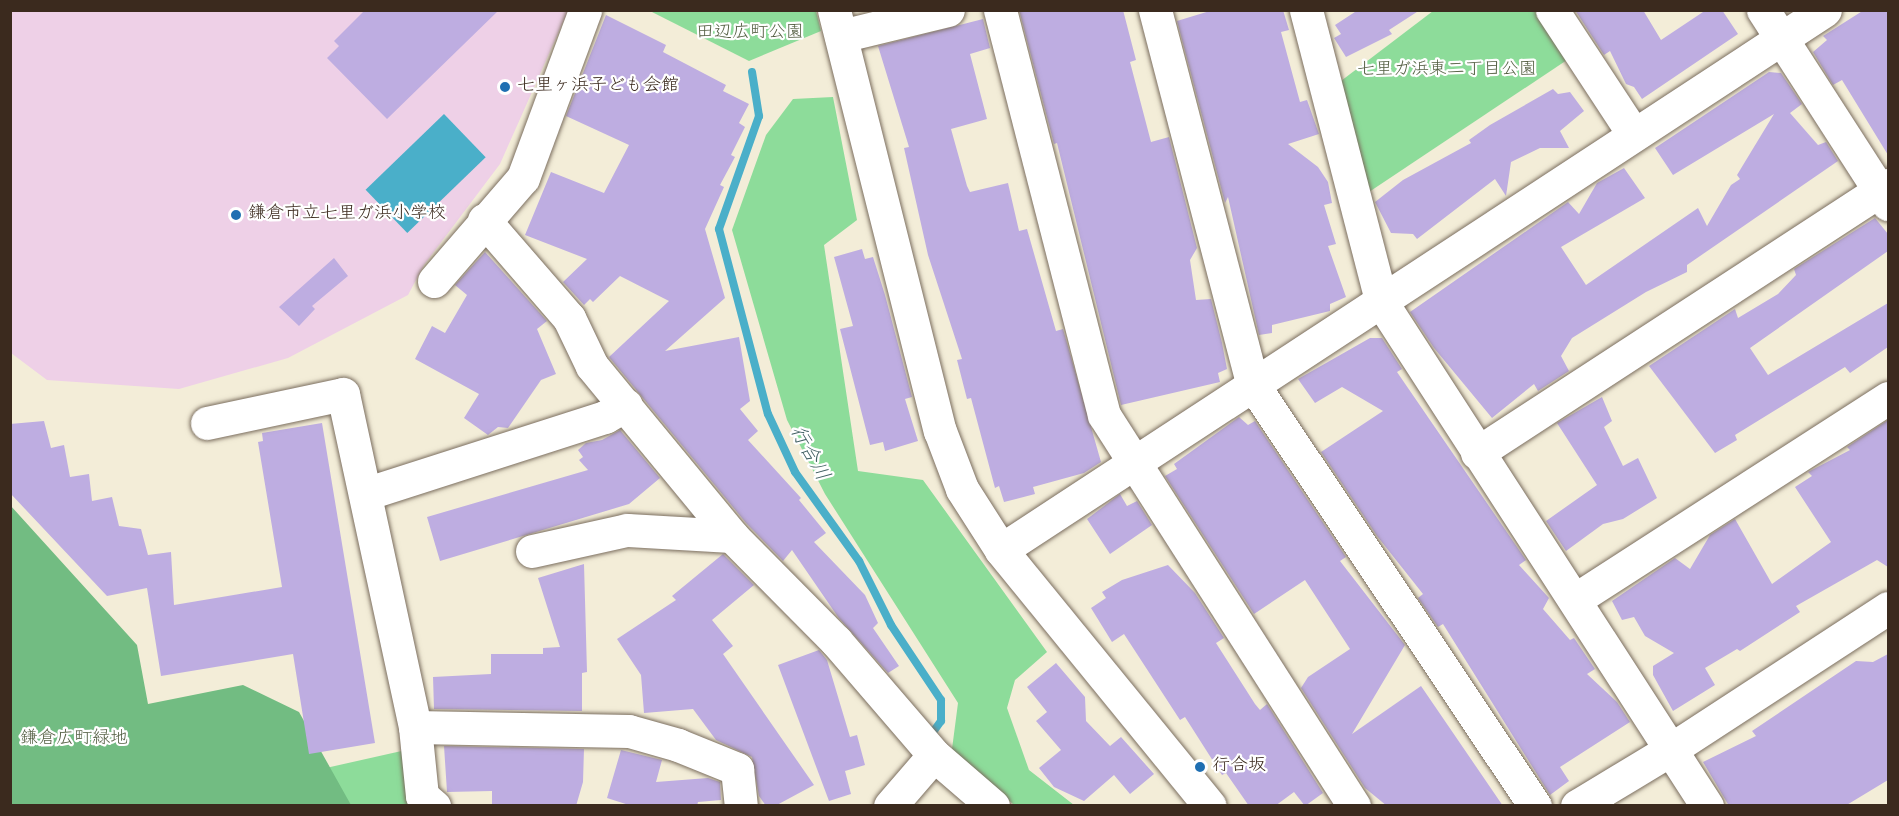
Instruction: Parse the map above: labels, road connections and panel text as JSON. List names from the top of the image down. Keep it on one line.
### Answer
{"water":["行合川"],"parks":["田辺広町公園","七里ガ浜東二丁目公園","鎌倉広町緑地"],"places":["七里ヶ浜子ども会館","鎌倉市立七里ガ浜小学校","行合坂"]}
